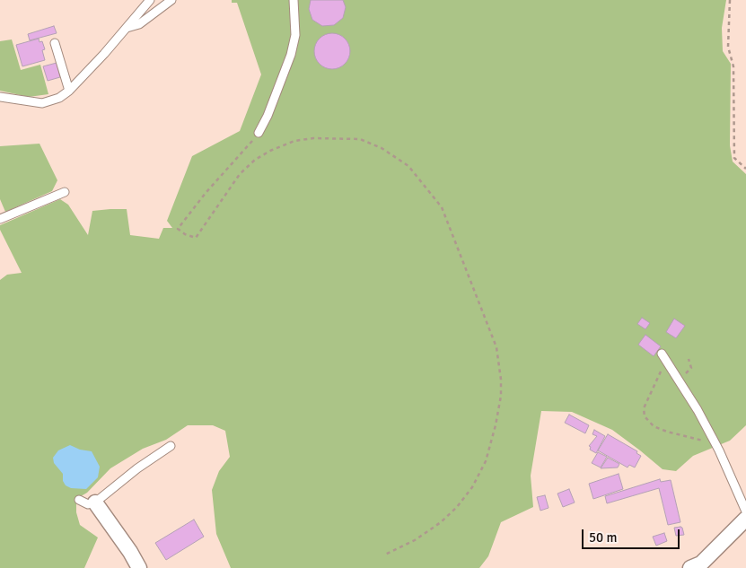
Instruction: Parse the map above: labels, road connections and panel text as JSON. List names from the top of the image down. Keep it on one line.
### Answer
{"scale_bar":"50 m"}
